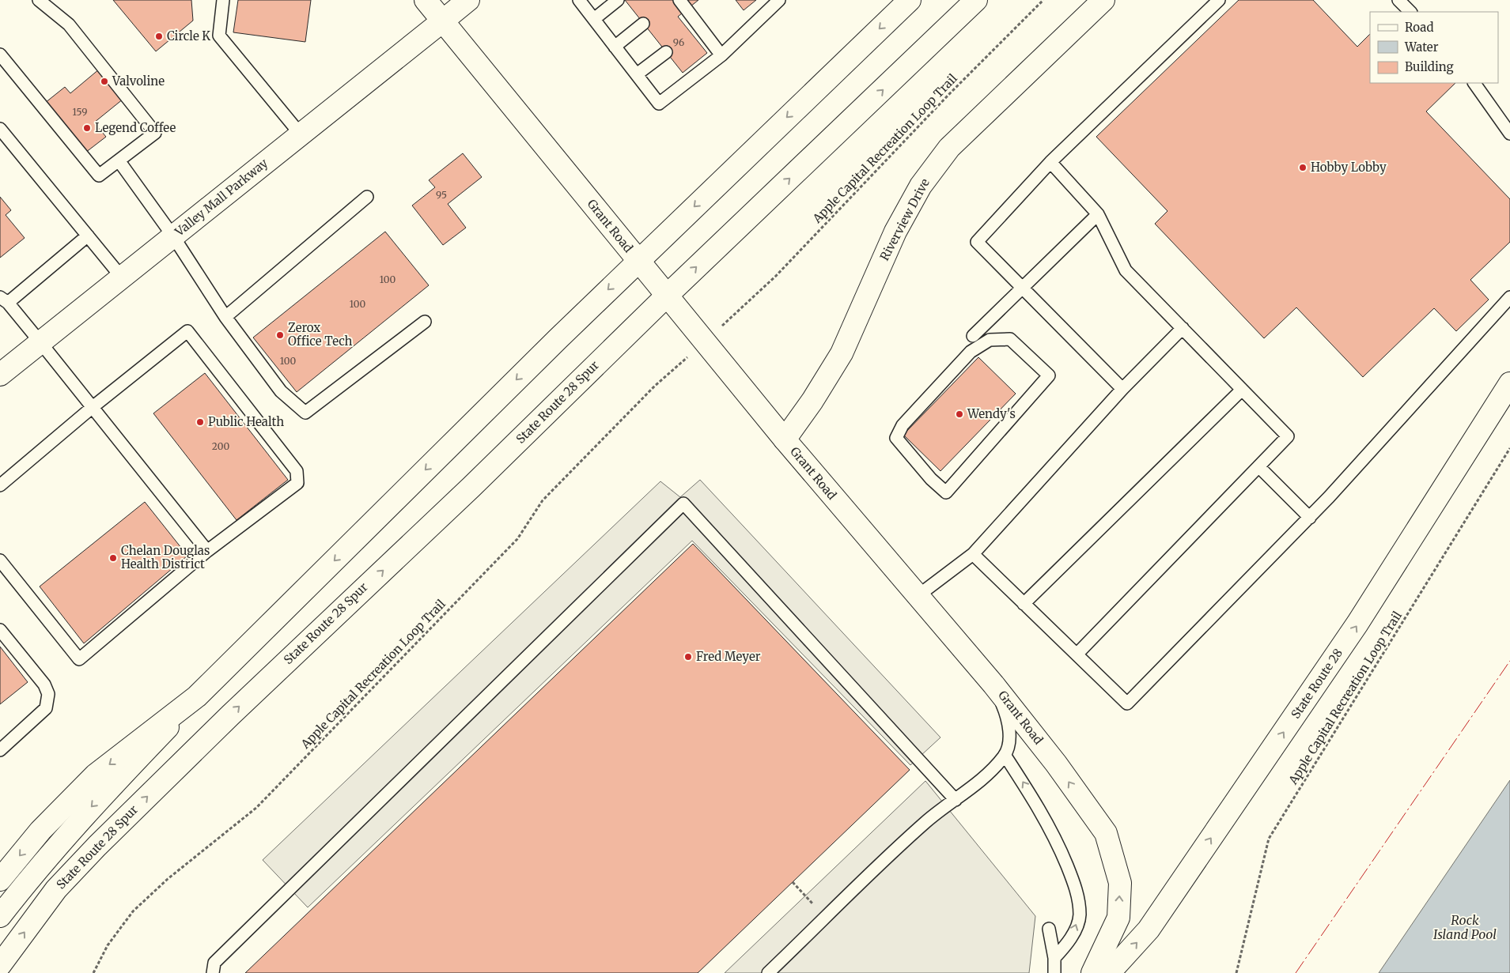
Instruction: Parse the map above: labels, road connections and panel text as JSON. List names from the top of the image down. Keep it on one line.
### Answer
{"streets":{"main road":["Valley Mall Parkway","Riverview Drive","Grant Road","State Route 28 Spur","State Route 28"],"path":["Apple Capital Recreation Loop Trail"]},"crossings":[["Valley Mall Parkway","Grant Road"],["Riverview Drive","Grant Road"],["Grant Road","State Route 28 Spur"]],"one_way":["State Route 28"],"water":["Rock Island Pool"],"places":["Circle K","Valvoline","Legend Coffee","Hobby Lobby","Zerox Office Tech","Wendy's","Public Health","Chelan Douglas Health District","Fred Meyer"],"house_numbers":["96","159","95","100","100","100","200"],"legend":["Road","Water","Building"]}
